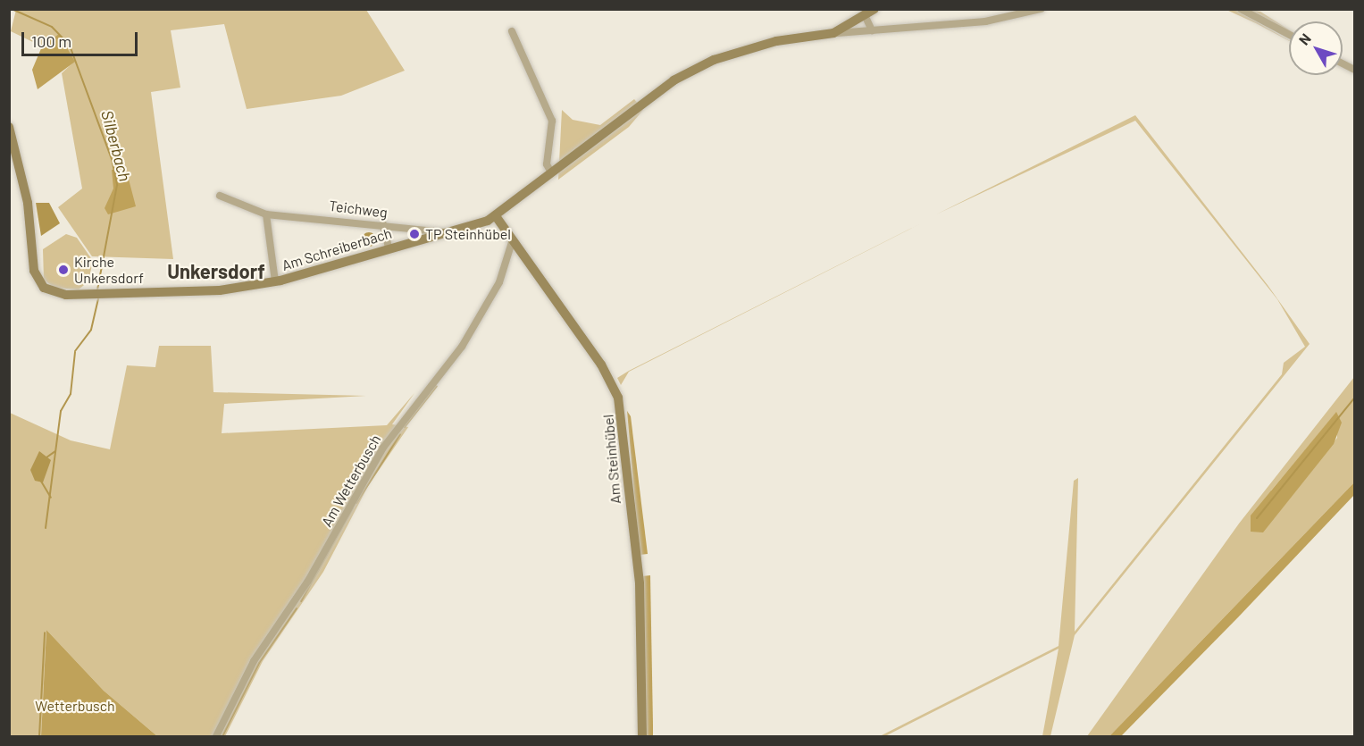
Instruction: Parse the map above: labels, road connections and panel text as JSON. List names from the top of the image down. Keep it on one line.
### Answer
{"streets":{"street":["Teichweg","Am Schreiberbach","Am Steinhübel","Am Wetterbusch"]},"crossings":[["Teichweg","Am Schreiberbach"],["Am Schreiberbach","Am Steinhübel"],["Am Steinhübel","Am Wetterbusch"]],"districts":["Unkersdorf"],"water":["Silberbach"],"parks":["Wetterbusch"],"places":["TP Steinhübel","Kirche Unkersdorf"],"scale_bar":"100 m","north":"top left"}
